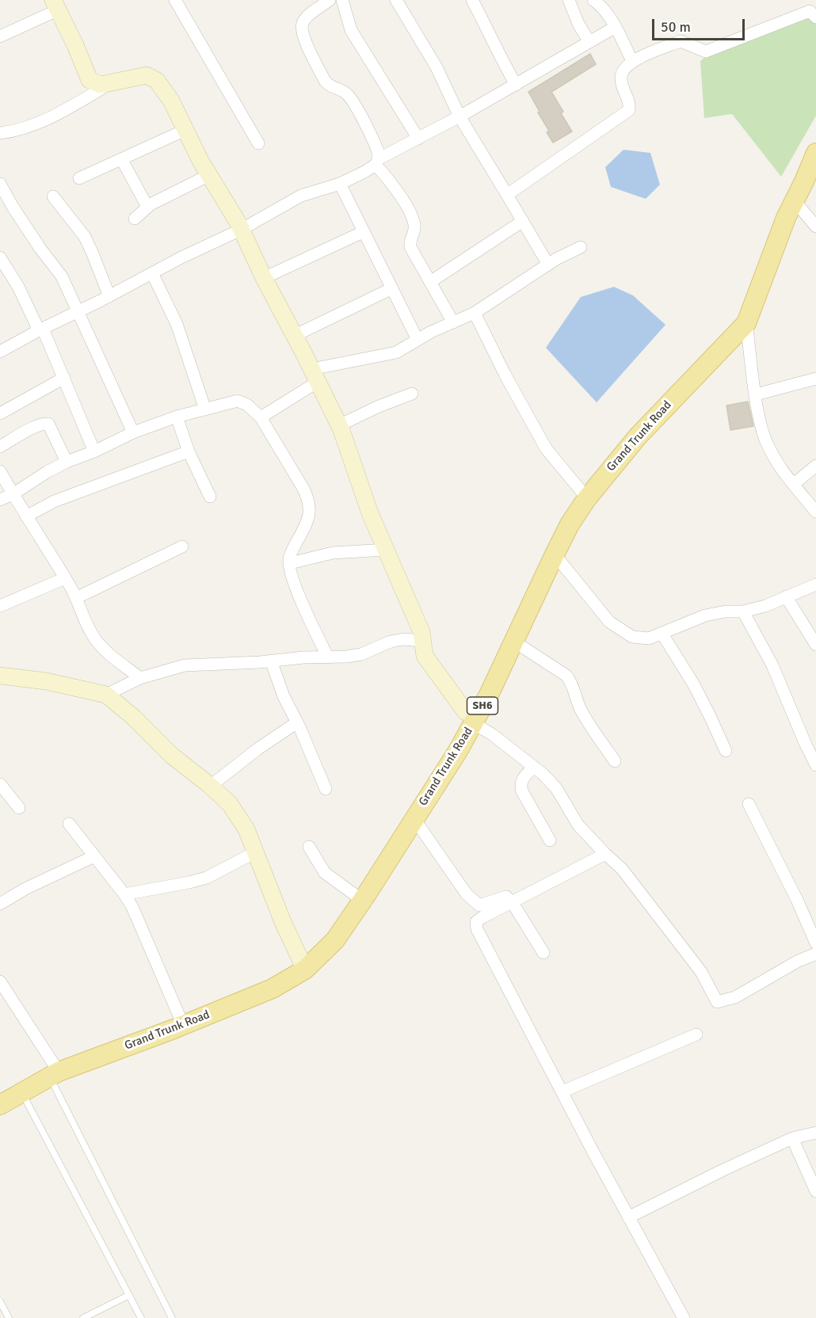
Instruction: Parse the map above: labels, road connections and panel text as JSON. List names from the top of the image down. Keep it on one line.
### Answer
{"streets":{"main road":["Grand Trunk Road","SH6"]},"scale_bar":"50 m"}
